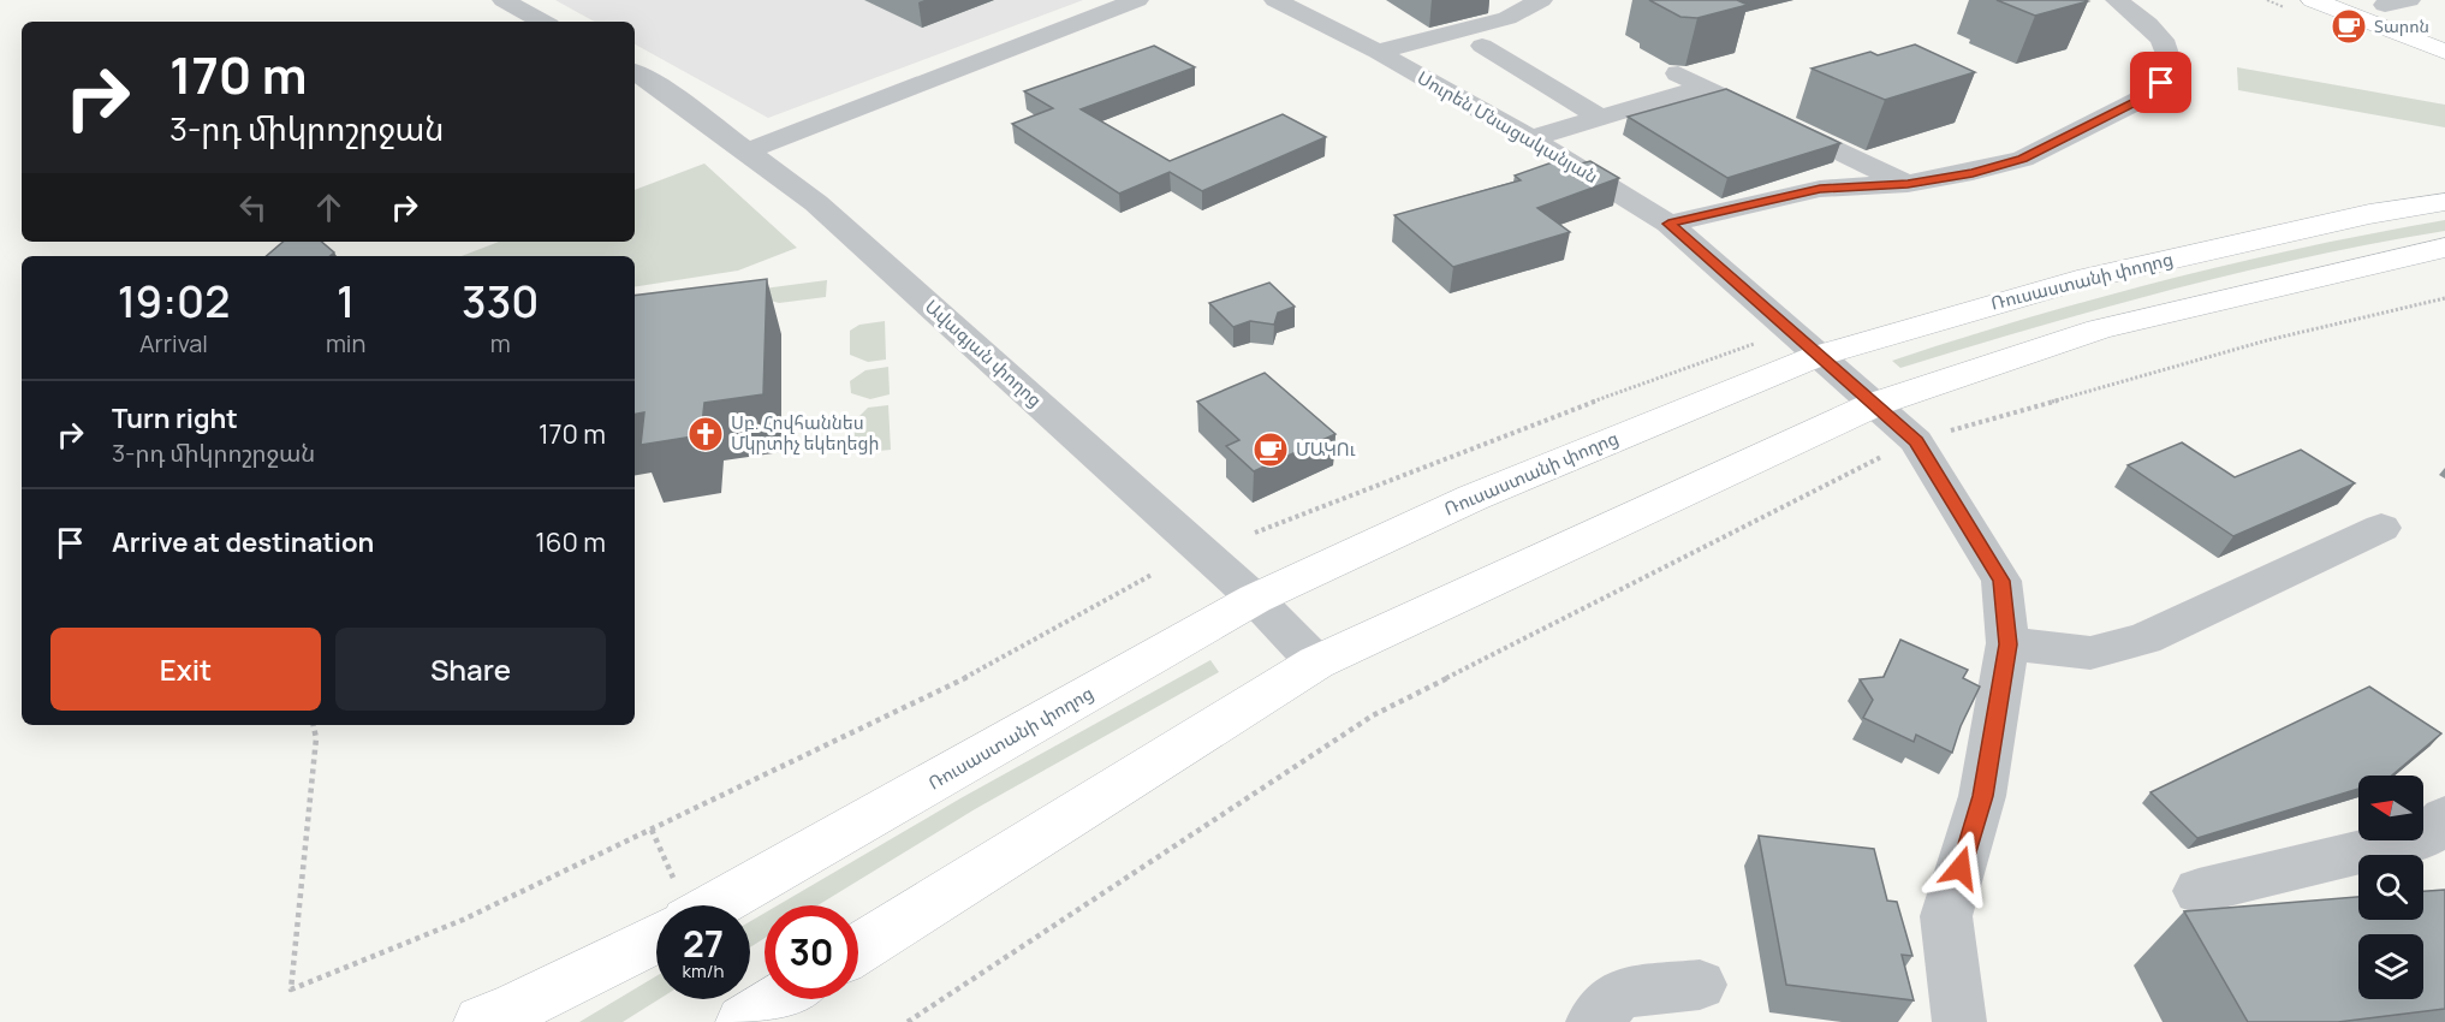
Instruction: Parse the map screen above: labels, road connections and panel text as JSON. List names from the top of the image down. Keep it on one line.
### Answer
{"streets":{"main road":["Ռուսաստանի փողոց"],"street":["Սուրեն Մնացականյան","Ավագյան փողոց"]},"crossings":[["Սուրեն Մնացականյան","Ռուսաստանի փողոց"],["Ռուսաստանի փողոց","Ավագյան փողոց"]],"places":{"cafe":["Տարոն","ՄԱԿՈւ"],"church":["Սբ. Հովհաննես Մկրտիչ եկեղեցի"]},"north":"left","page":{"turn":["170 m","3-րդ միկրոշրջան"],"eta":["19:02","Arrival","1","min","330","m"],"list":[{"name":"Turn right","note":"3-րդ միկրոշրջան","value":"170 m"},{"name":"Arrive at destination","value":"160 m"}],"buttons":["Exit","Share"],"speed":"27 km/h","limit":"30"}}
